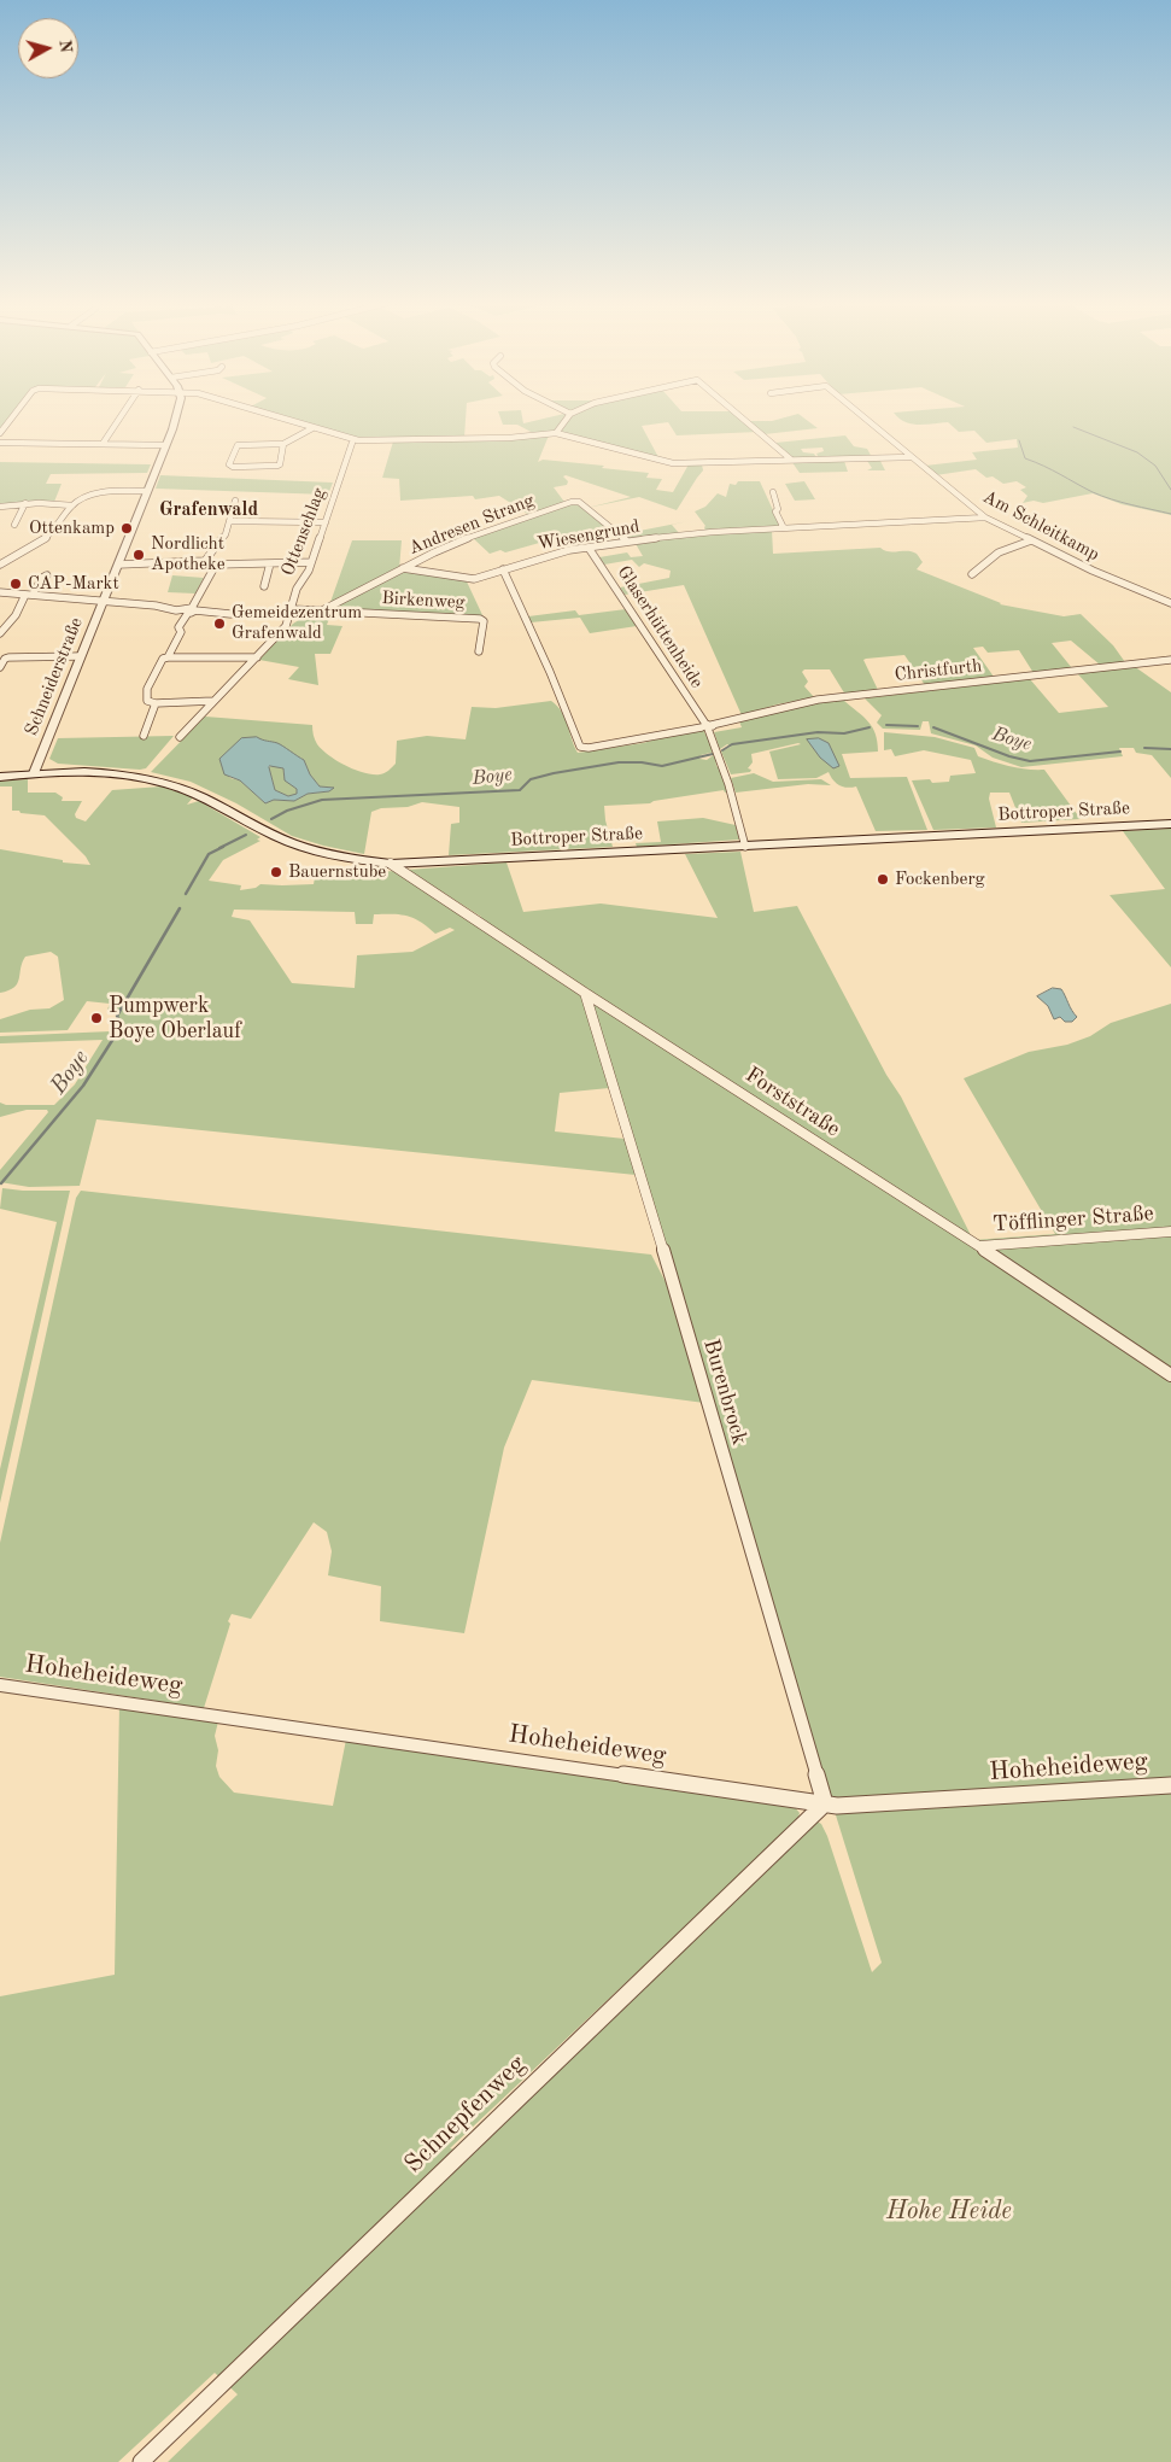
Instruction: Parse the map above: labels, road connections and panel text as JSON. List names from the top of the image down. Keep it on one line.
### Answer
{"streets":{"main road":["Bottroper Straße"],"street":["Andresen Strang","Am Schleitkamp","Ottenschlag","Wiesengrund","Birkenweg","Glaserhüttenheide","Christfurth","Schneiderstraße","Forststraße","Töfflinger Straße","Burenbrock","Hoheheideweg","Schnepfenweg"]},"crossings":[["Andresen Strang","Wiesengrund"],["Andresen Strang","Birkenweg"],["Am Schleitkamp","Wiesengrund"],["Ottenschlag","Birkenweg"],["Wiesengrund","Glaserhüttenheide"],["Wiesengrund","Christfurth"],["Birkenweg","Schneiderstraße"],["Glaserhüttenheide","Christfurth"],["Glaserhüttenheide","Bottroper Straße"],["Schneiderstraße","Bottroper Straße"],["Bottroper Straße","Forststraße"],["Forststraße","Töfflinger Straße"],["Forststraße","Burenbrock"],["Burenbrock","Hoheheideweg"],["Burenbrock","Schnepfenweg"],["Hoheheideweg","Schnepfenweg"]],"districts":["Grafenwald"],"water":["Boye"],"parks":["Hohe Heide"],"places":["Ottenkamp","Nordlicht Apotheke","CAP-Markt","Gemeidezentrum Grafenwald","Bauernstube","Fockenberg","Pumpwerk Boye Oberlauf"],"north":"right"}
